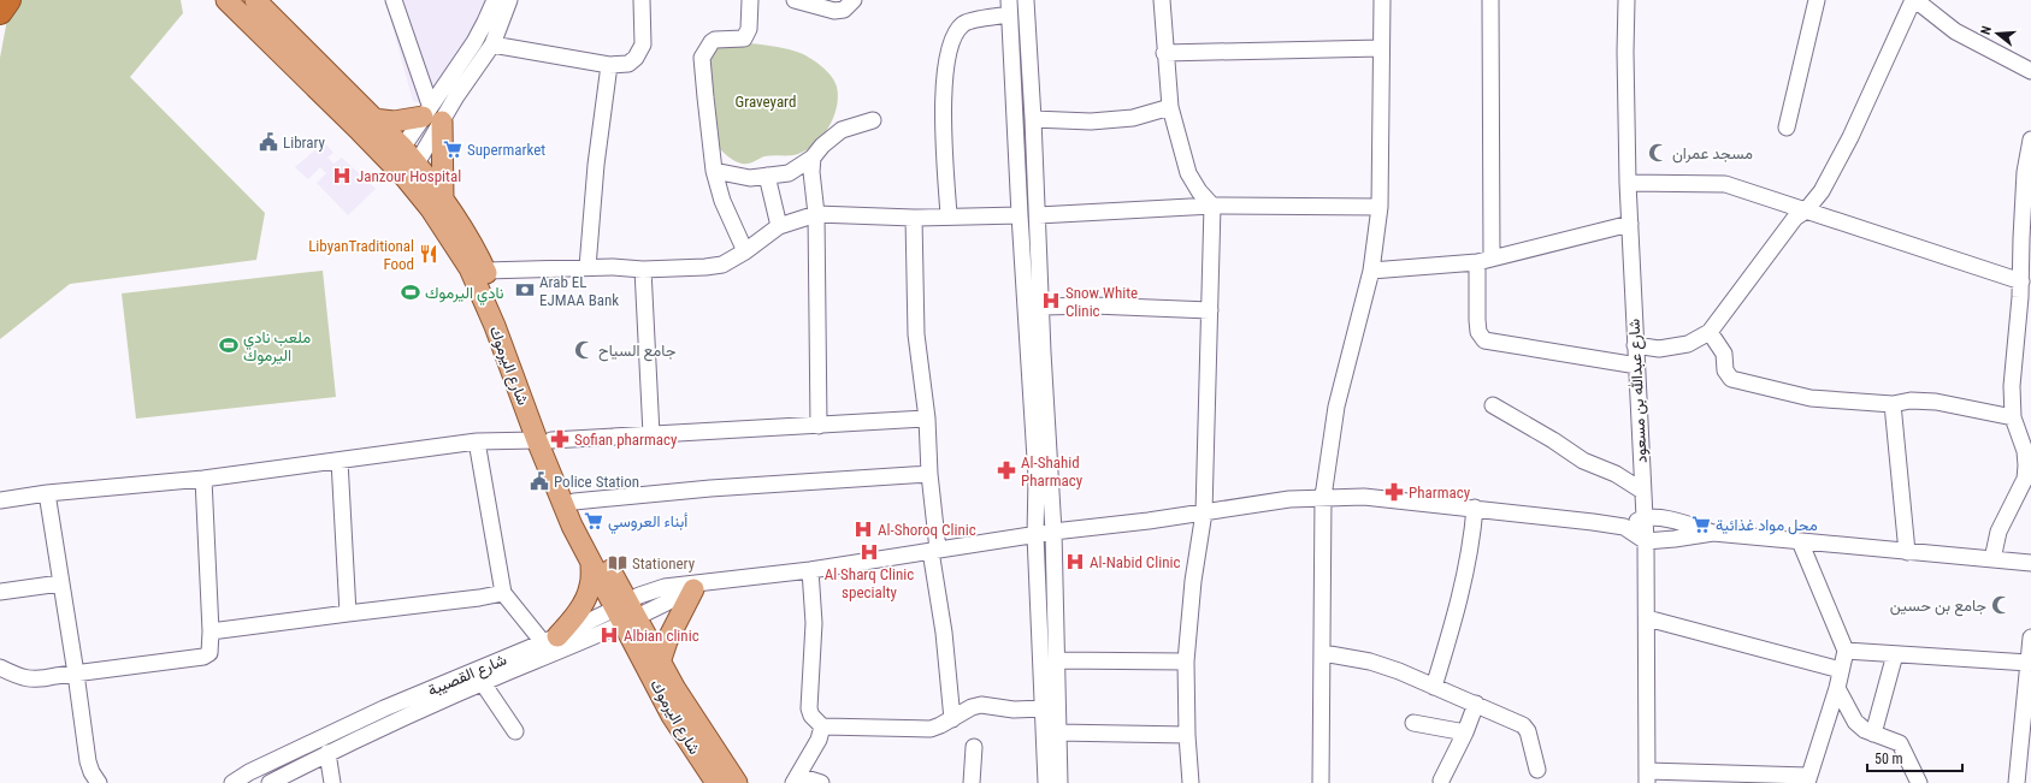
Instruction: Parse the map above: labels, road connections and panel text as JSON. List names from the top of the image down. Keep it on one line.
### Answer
{"streets":{"main road":["شارع اليرموك"],"street":["شارع عبدالله بن مسعود","شارع القصيبة"]},"crossings":[["شارع اليرموك","شارع القصيبة"]],"parks":["Graveyard"],"places":{"public building":["Library","Police Station"],"supermarket":["Supermarket","أبناء العروسي","محل مواد غذائية"],"mosque":["مسجد عمران","جامع السياح","جامع بن حسين"],"hospital":["Janzour Hospital","Snow White Clinic","Al-Shoroq Clinic","Al Sharq Clinic specialty","Al-Nabid Clinic","Albian clinic"],"restaurant":["LibyanTraditional Food"],"bank":["Arab EL EJMAA Bank"],"sports":["نادي اليرموك","ملعب نادي اليرموك"],"pharmacy":["Sofian pharmacy","Al-Shahid Pharmacy","Pharmacy"],"library":["Stationery"]},"scale_bar":"50 m","north":"left"}
